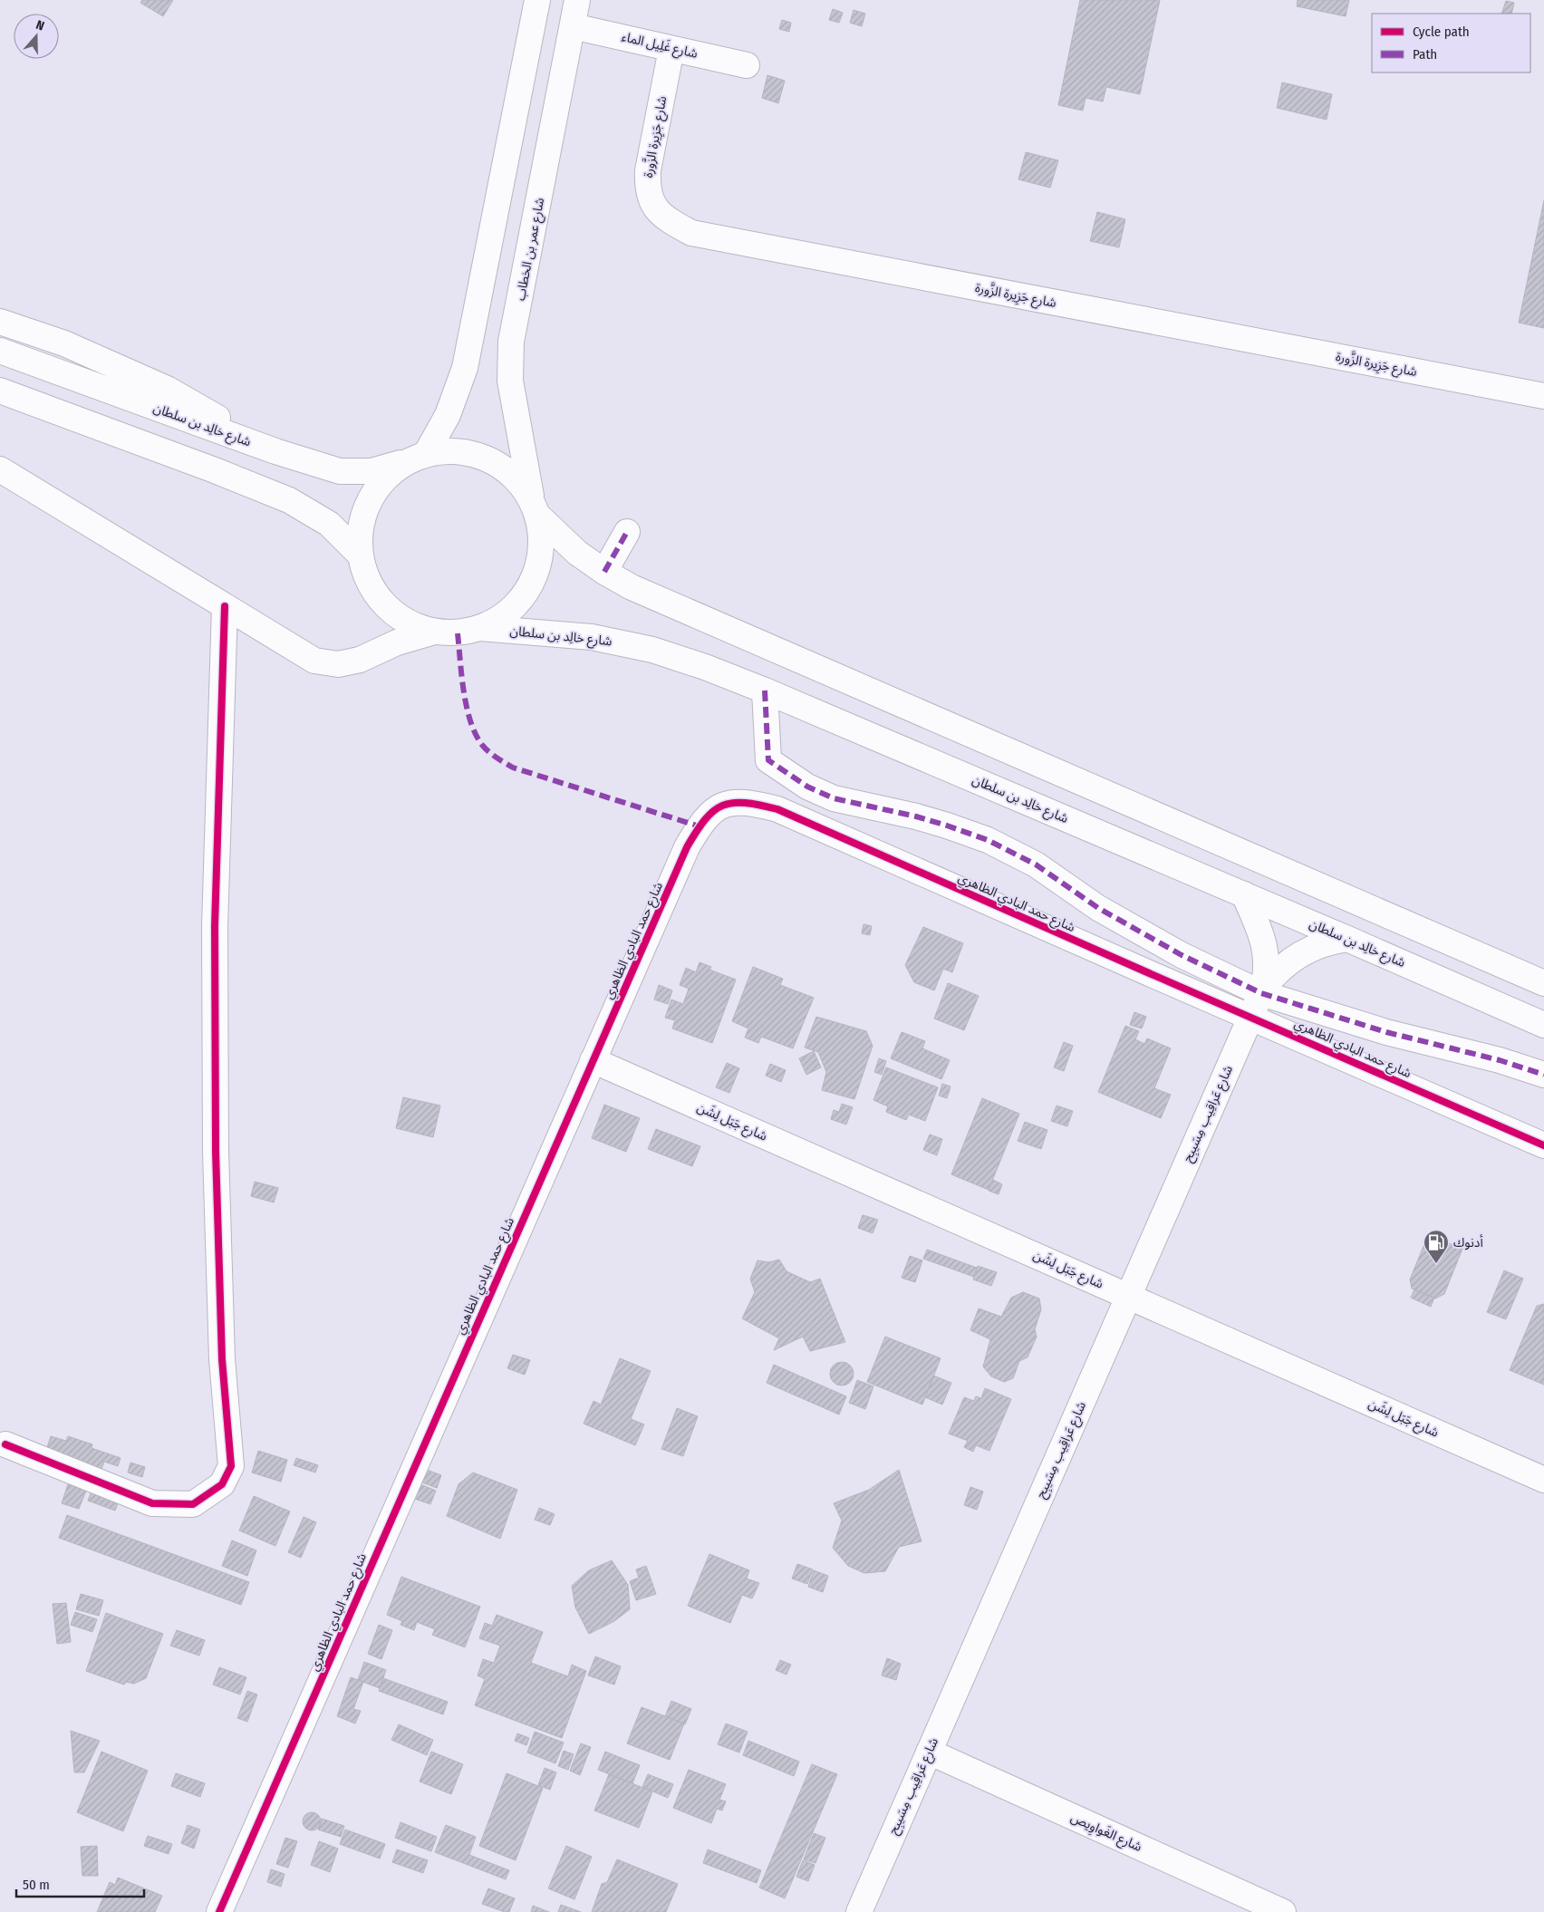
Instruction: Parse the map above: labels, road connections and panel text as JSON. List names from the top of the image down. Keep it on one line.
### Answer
{"streets":{"street":["شارع غَلِيل الماء","شارع جَزِيرة الزَّورة","شارع عمر بن الخطاب","شارع خالِد بن سلطان","شارع حمد البادي الظاهري","شارع عَراقِيب مِسَيبِح","شارع جَبَل لِشَن","شارع الغَواوِيص"]},"crossings":[["شارع غَلِيل الماء","شارع جَزِيرة الزَّورة"],["شارع غَلِيل الماء","شارع عمر بن الخطاب"],["شارع عمر بن الخطاب","شارع خالِد بن سلطان"],["شارع خالِد بن سلطان","شارع عَراقِيب مِسَيبِح"],["شارع حمد البادي الظاهري","شارع عَراقِيب مِسَيبِح"],["شارع حمد البادي الظاهري","شارع جَبَل لِشَن"],["شارع عَراقِيب مِسَيبِح","شارع جَبَل لِشَن"],["شارع عَراقِيب مِسَيبِح","شارع الغَواوِيص"]],"places":{"fuel station":["أدنوك"]},"legend":["Cycle path","Path"],"scale_bar":"50 m","north":"top"}
